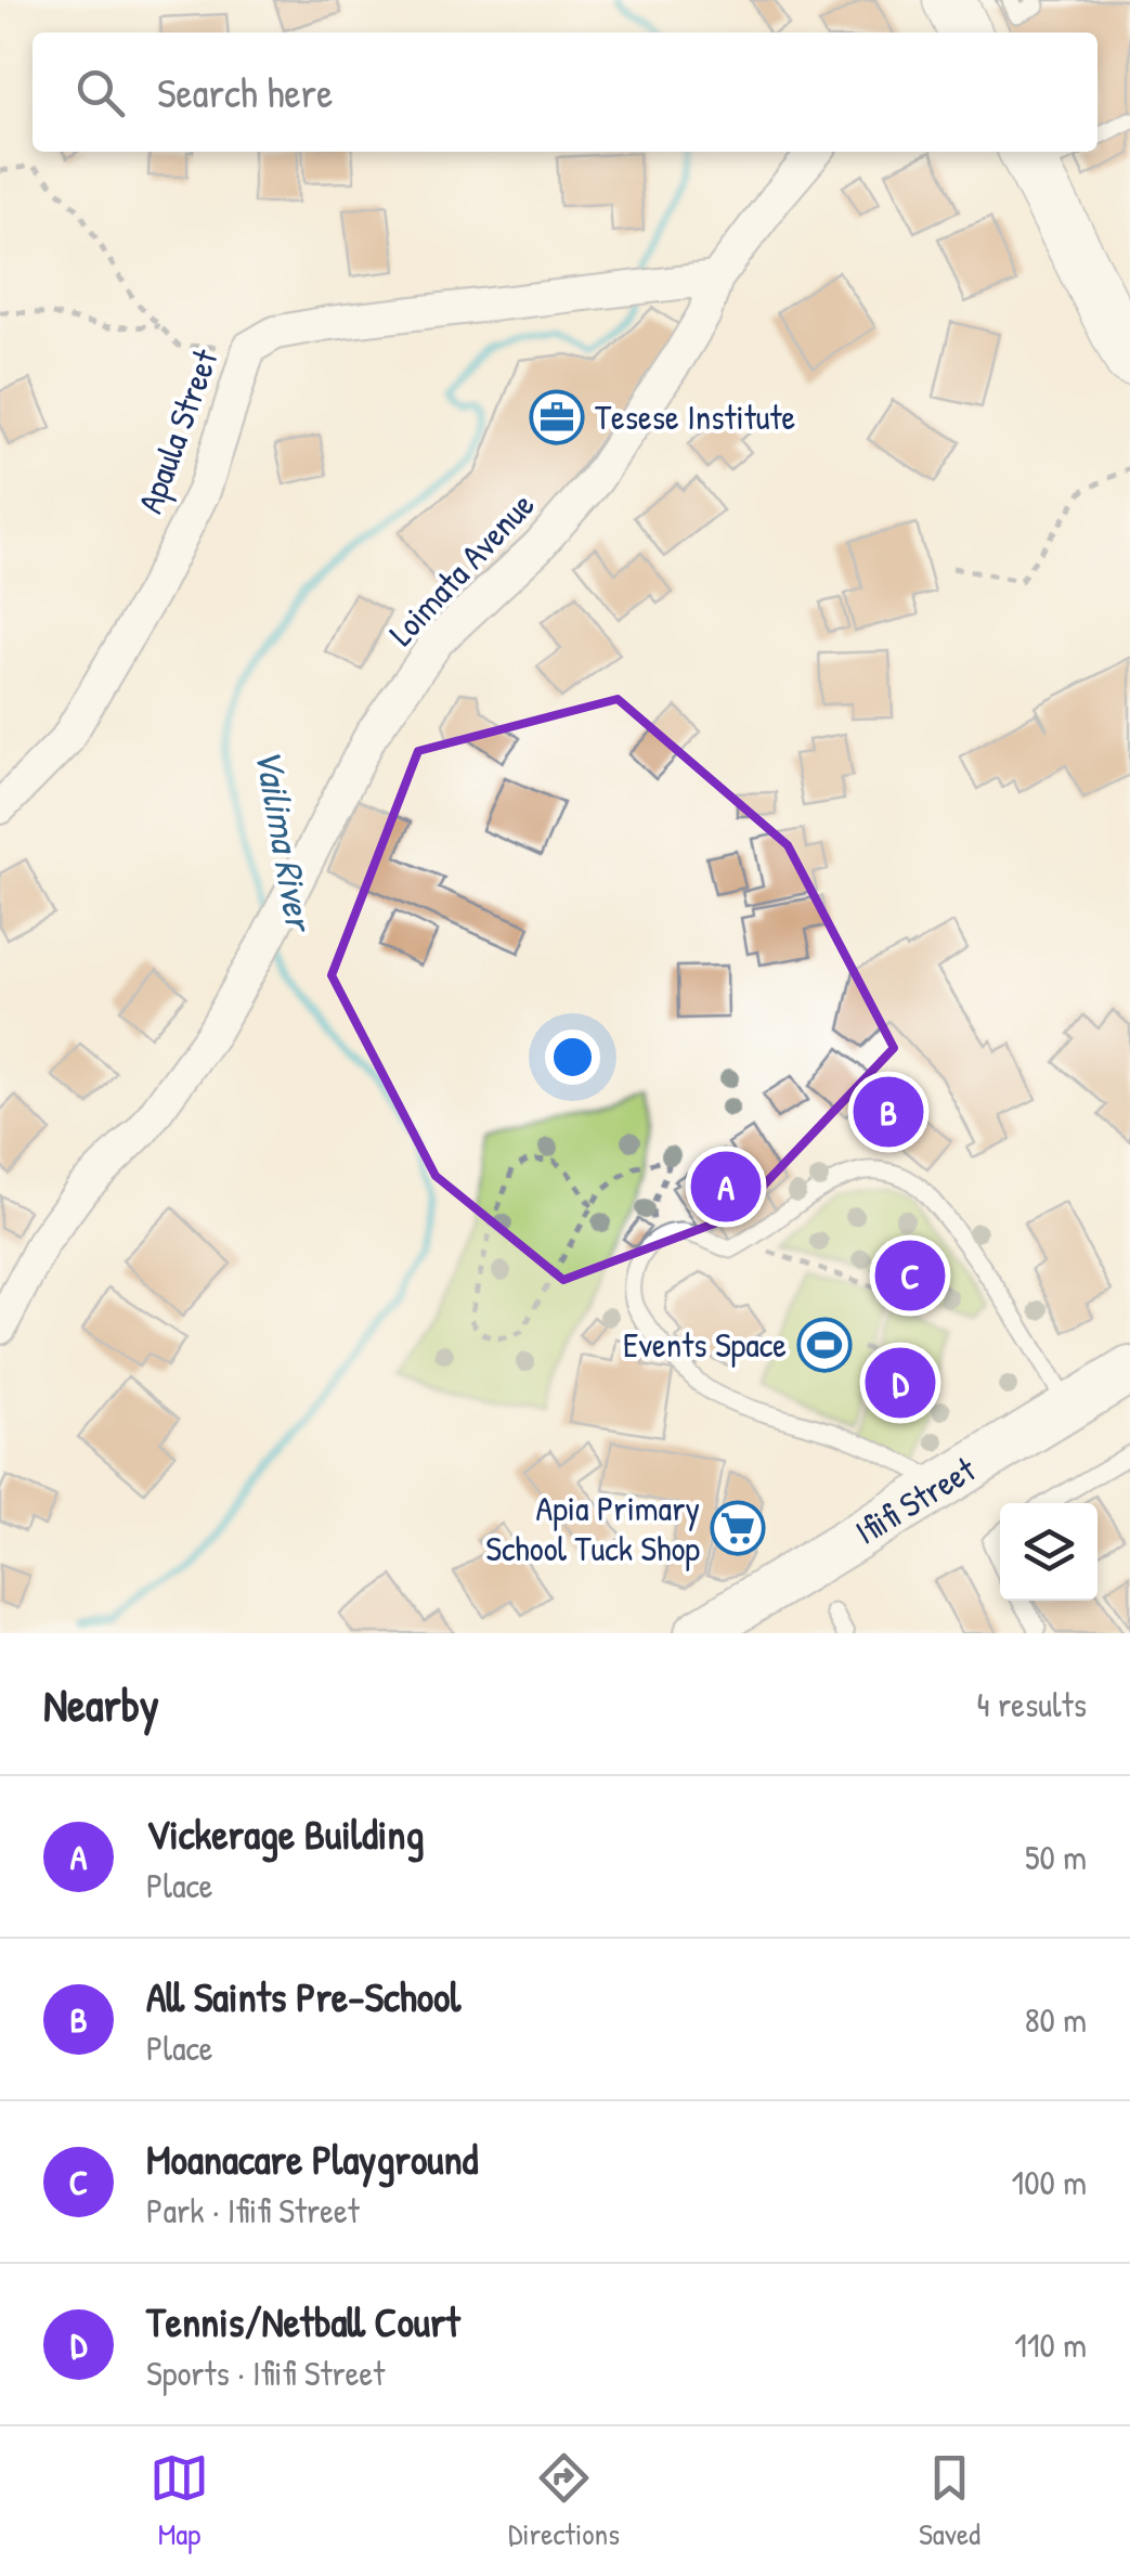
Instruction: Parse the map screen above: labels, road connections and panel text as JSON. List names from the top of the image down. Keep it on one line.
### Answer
{"streets":{"main road":["Ifiifi Street"],"street":["Apaula Street","Loimata Avenue"]},"crossings":[["Apaula Street","Loimata Avenue"]],"water":["Vailima River"],"places":{"office":["Tesese Institute"],"sports":["Events Space"],"supermarket":["Apia Primary School Tuck Shop"]},"page":{"search":"Search here","pins":["B","A","C","D"],"heading":["Nearby","4 results"],"list":[{"mark":"A","name":"Vickerage Building","note":"Place","value":"50 m"},{"mark":"B","name":"All Saints Pre-School","note":"Place","value":"80 m"},{"mark":"C","name":"Moanacare Playground","note":"Park · Ifiifi Street","value":"100 m"},{"mark":"D","name":"Tennis/Netball Court","note":"Sports · Ifiifi Street","value":"110 m"}],"nav":["Map","Directions","Saved"]}}
